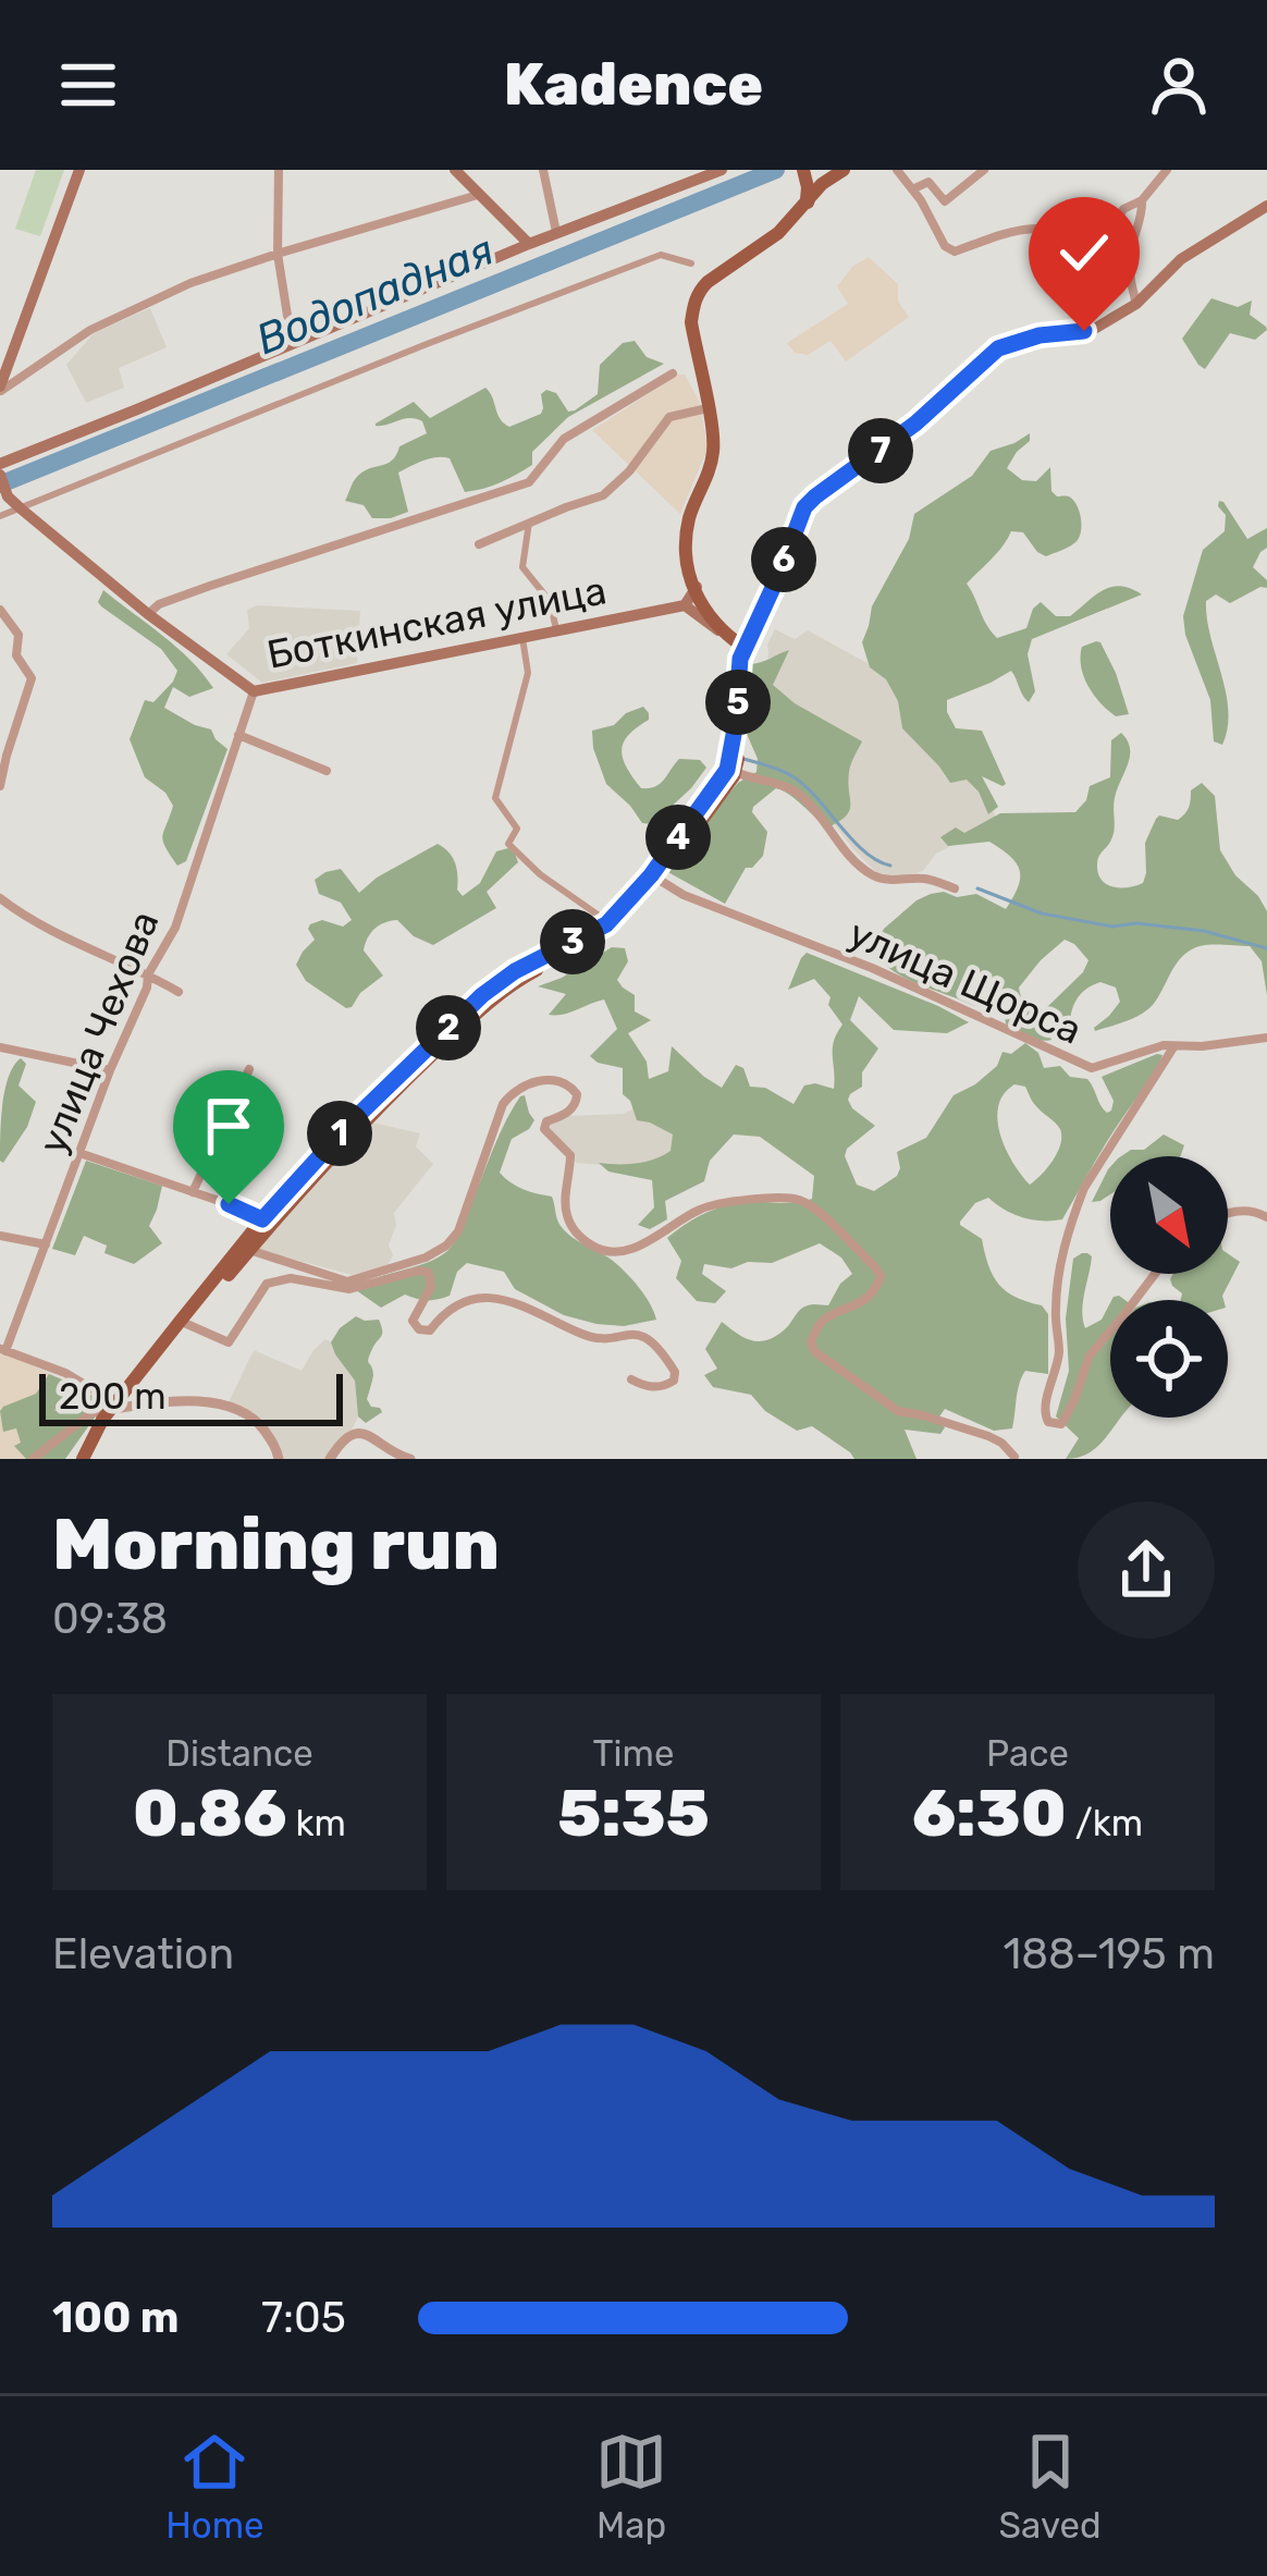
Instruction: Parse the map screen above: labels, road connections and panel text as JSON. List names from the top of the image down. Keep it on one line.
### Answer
{"streets":{"main road":["Боткинская улица"],"street":["улица Щорса","улица Чехова"]},"crossings":[["Боткинская улица","улица Чехова"]],"water":["Водопадная"],"scale_bar":"200 m","north":"bottom right","page":{"header":"Kadence","pins":["7","6","5","4","3","2","1"],"scale":"200 m","heading":["Morning run","09:38"],"stats":[["Distance","0.86 km"],["Time","5:35"],["Pace","6:30 /km"]],"chart":["Elevation","188–195 m"],"list":[{"name":"100 m","note":"7:05"}],"tabs":["Home","Map","Saved"]}}
